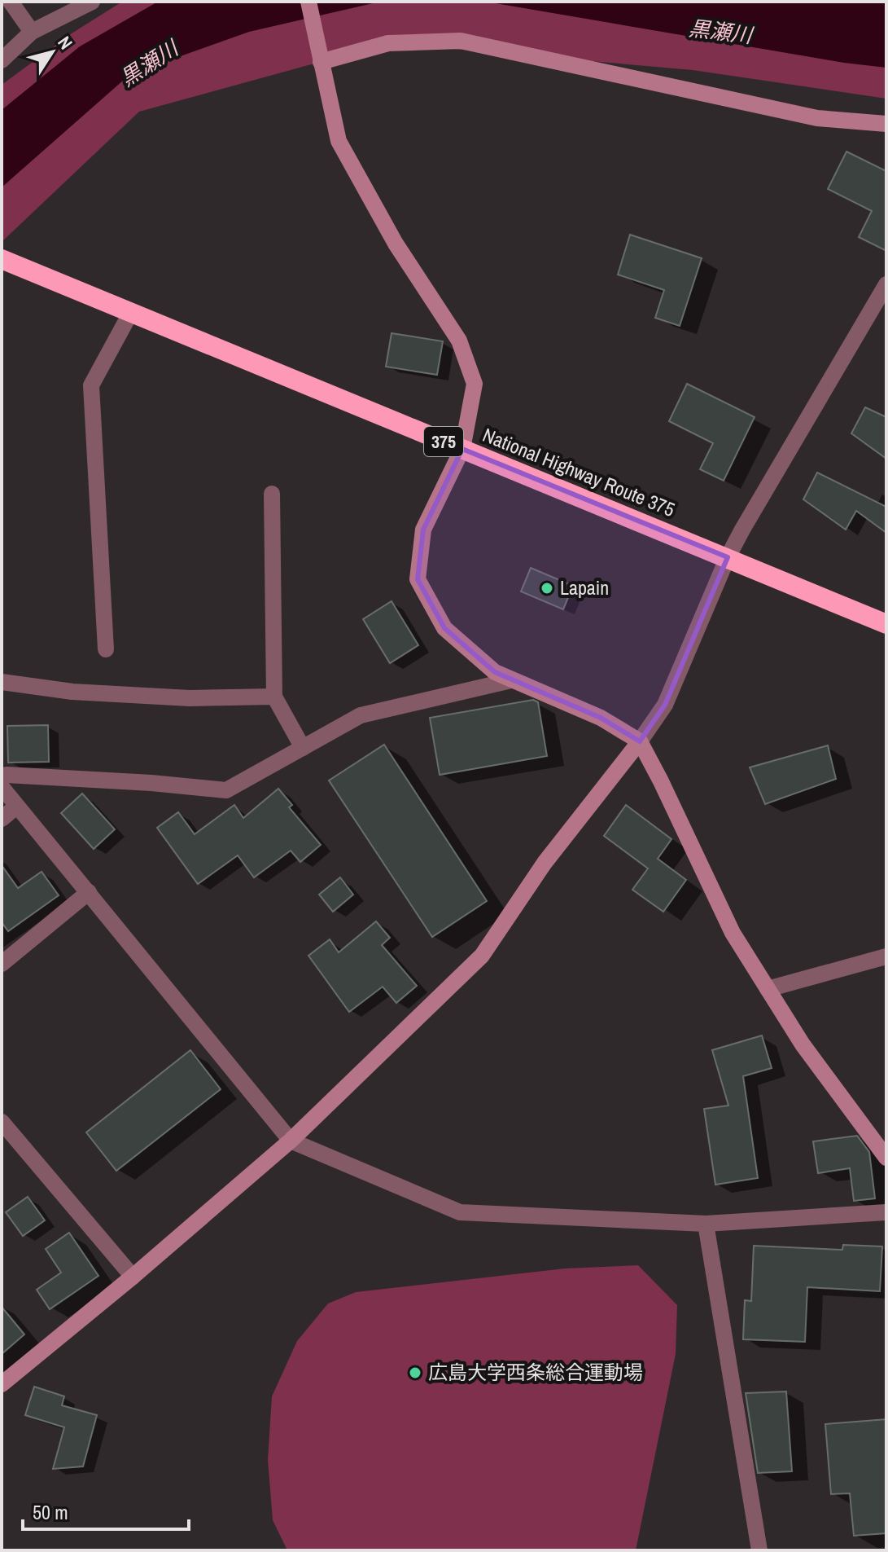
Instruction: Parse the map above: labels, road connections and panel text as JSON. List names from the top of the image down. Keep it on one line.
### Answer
{"streets":{"highway":["375","National Highway Route 375"]},"water":["黒瀬川"],"places":["Lapain","広島大学西条総合運動場"],"scale_bar":"50 m","north":"top right"}
